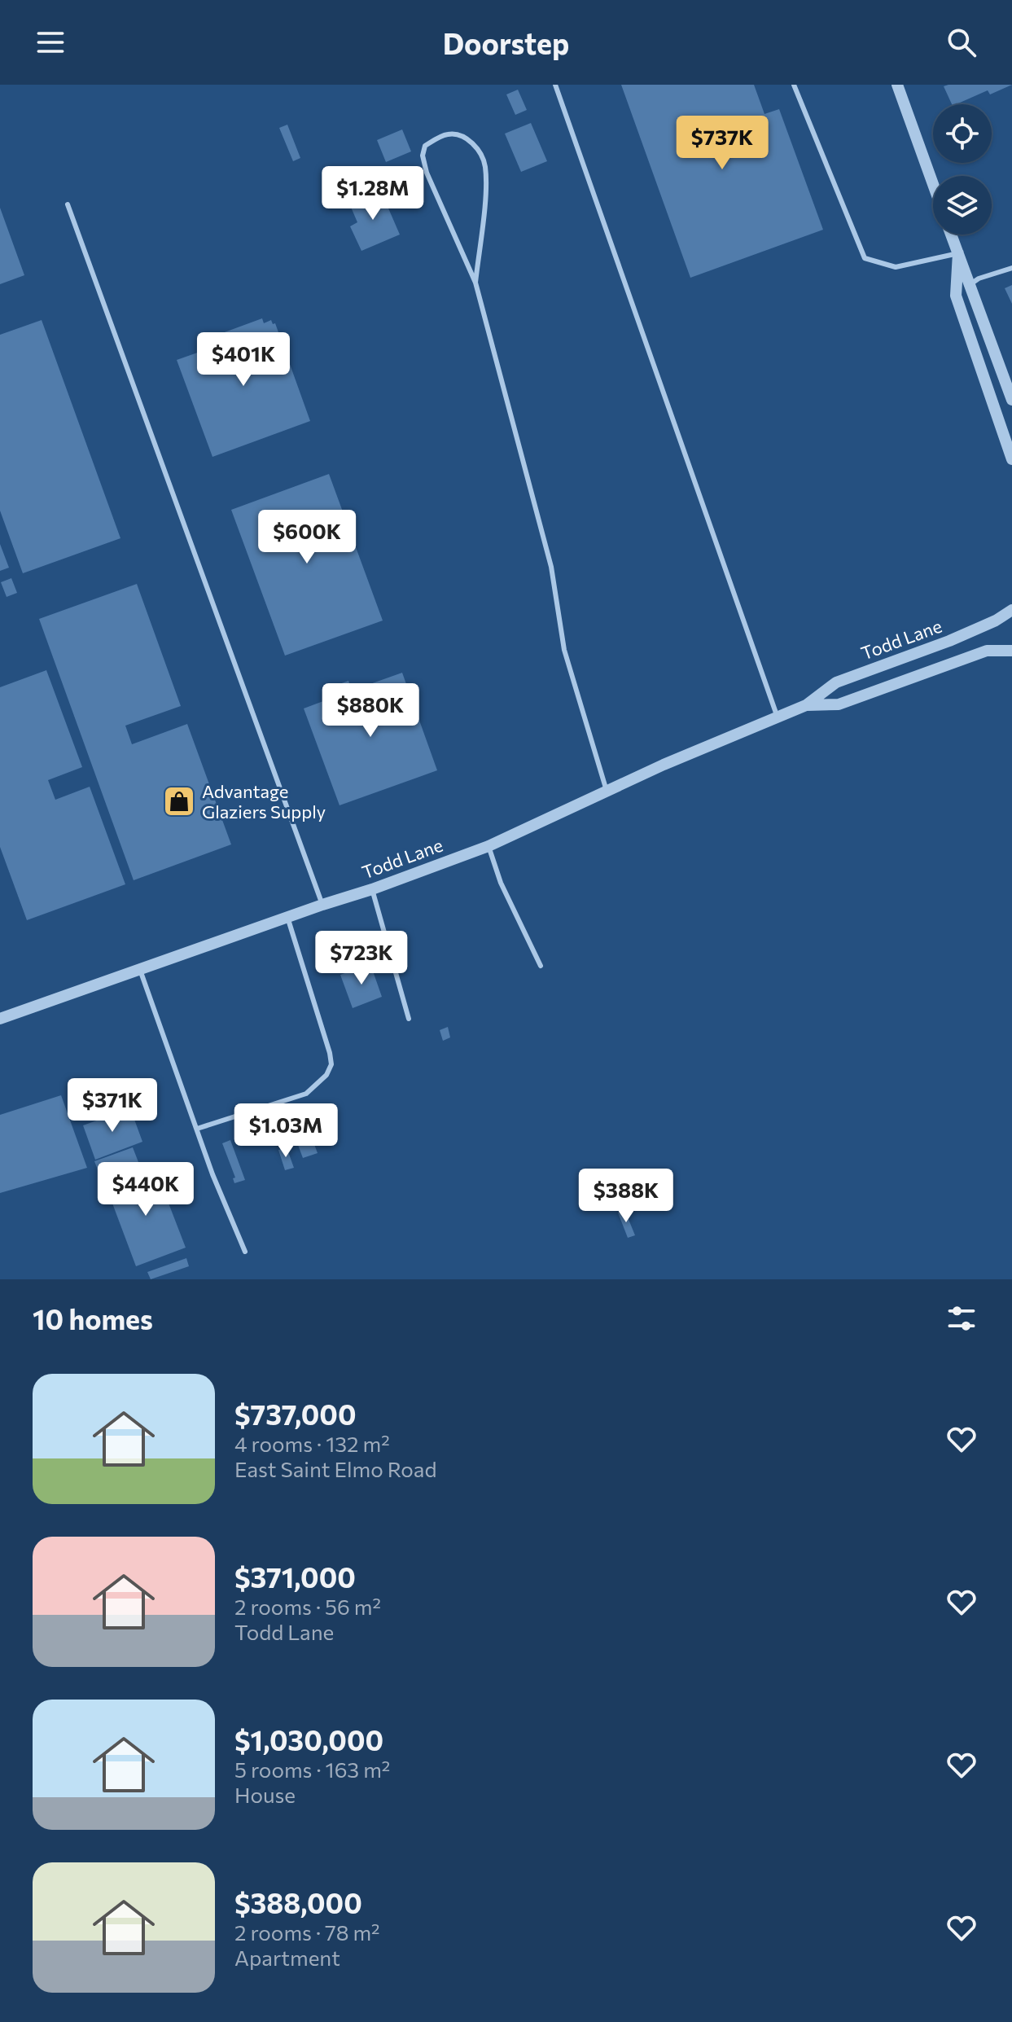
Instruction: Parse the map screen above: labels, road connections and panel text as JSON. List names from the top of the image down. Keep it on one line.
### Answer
{"streets":{"street":["Todd Lane"]},"places":{"shop":["Advantage Glaziers Supply"]},"page":{"header":"Doorstep","price":["$737K","$1.28M","$401K","$600K","$880K","$723K","$371K","$1.03M","$440K","$388K"],"heading":"10 homes","list":[{"name":"$737,000","note":"4 rooms · 132 m² · East Saint Elmo Road"},{"name":"$371,000","note":"2 rooms · 56 m² · Todd Lane"},{"name":"$1,030,000","note":"5 rooms · 163 m² · House"},{"name":"$388,000","note":"2 rooms · 78 m² · Apartment"}]}}
